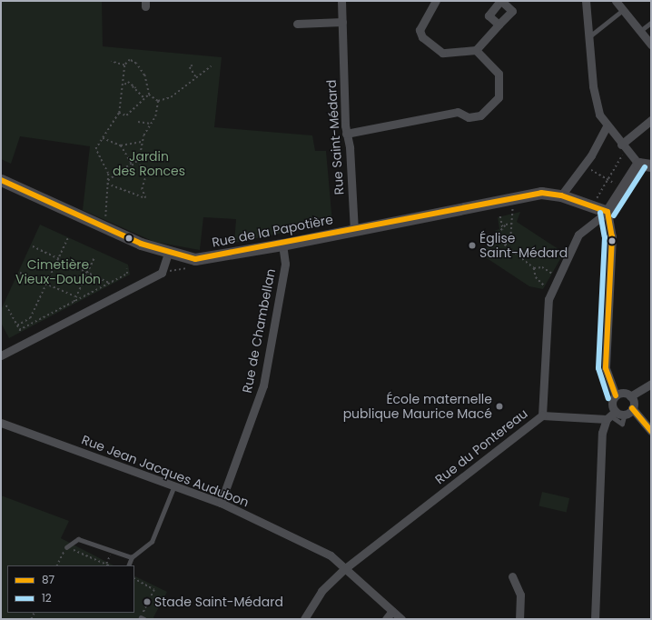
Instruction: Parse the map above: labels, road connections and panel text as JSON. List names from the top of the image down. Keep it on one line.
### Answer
{"streets":{"street":["Rue Saint-Médard","Rue de la Papotière","Rue de Chambellan","Rue du Pontereau","Rue Jean Jacques Audubon"]},"crossings":[["Rue Saint-Médard","Rue de la Papotière"],["Rue de la Papotière","Rue de Chambellan"],["Rue de la Papotière","Rue du Pontereau"],["Rue de Chambellan","Rue Jean Jacques Audubon"],["Rue du Pontereau","Rue Jean Jacques Audubon"]],"parks":["Jardin des Ronces","Cimetière Vieux-Doulon"],"places":["Église Saint-Médard","École maternelle publique Maurice Macé","Stade Saint-Médard"],"lines":["transit line 12","transit line 87"],"legend":["87","12"]}
